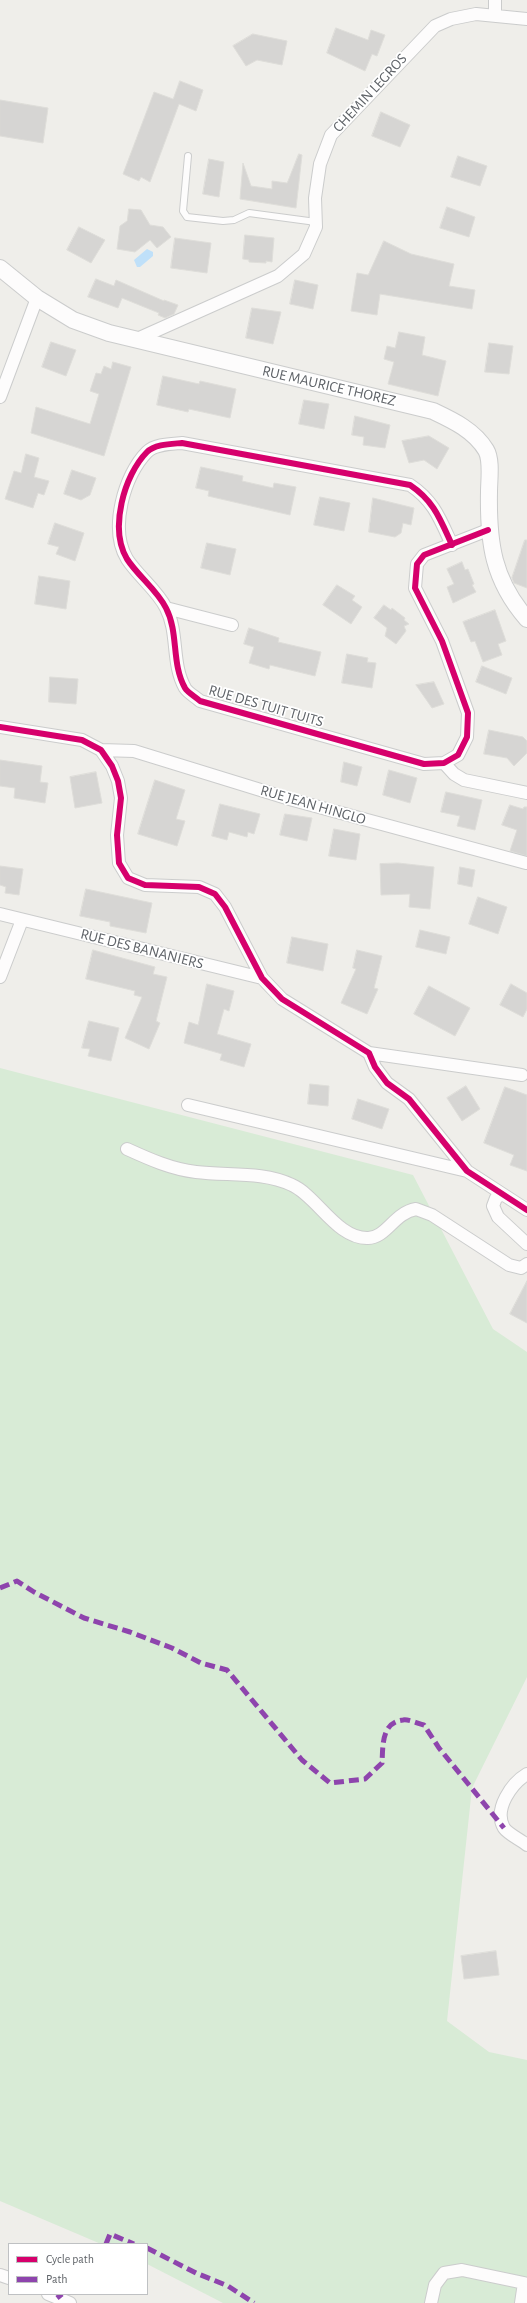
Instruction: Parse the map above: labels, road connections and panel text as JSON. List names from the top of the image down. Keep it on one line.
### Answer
{"streets":{"street":["CHEMIN LEGROS","RUE MAURICE THOREZ","RUE DES TUIT TUITS","RUE JEAN HINGLO","RUE DES BANANIERS"]},"crossings":[["CHEMIN LEGROS","RUE MAURICE THOREZ"],["RUE JEAN HINGLO","RUE DES BANANIERS"]],"legend":["Cycle path","Path"]}
